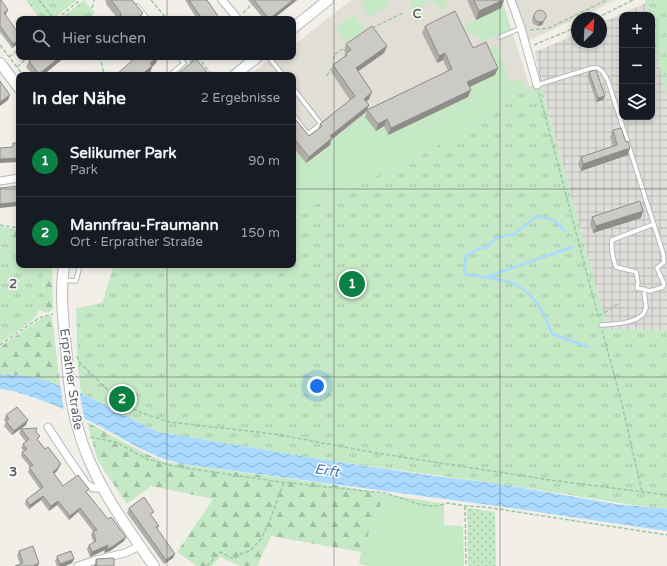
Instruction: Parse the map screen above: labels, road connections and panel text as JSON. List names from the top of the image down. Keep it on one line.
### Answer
{"streets":{"main road":["Erprather Straße"]},"water":["Erft"],"north":"top right","page":{"map_buttons":["+","−"],"search":"Hier suchen","heading":["In der Nähe","2 Ergebnisse"],"list":[{"mark":"1","name":"Selikumer Park","note":"Park","value":"90 m"},{"mark":"2","name":"Mannfrau-Fraumann","note":"Ort · Erprather Straße","value":"150 m"}],"pins":["1","2"]},"grid":{"columns":["C"],"rows":["2","3"]}}
